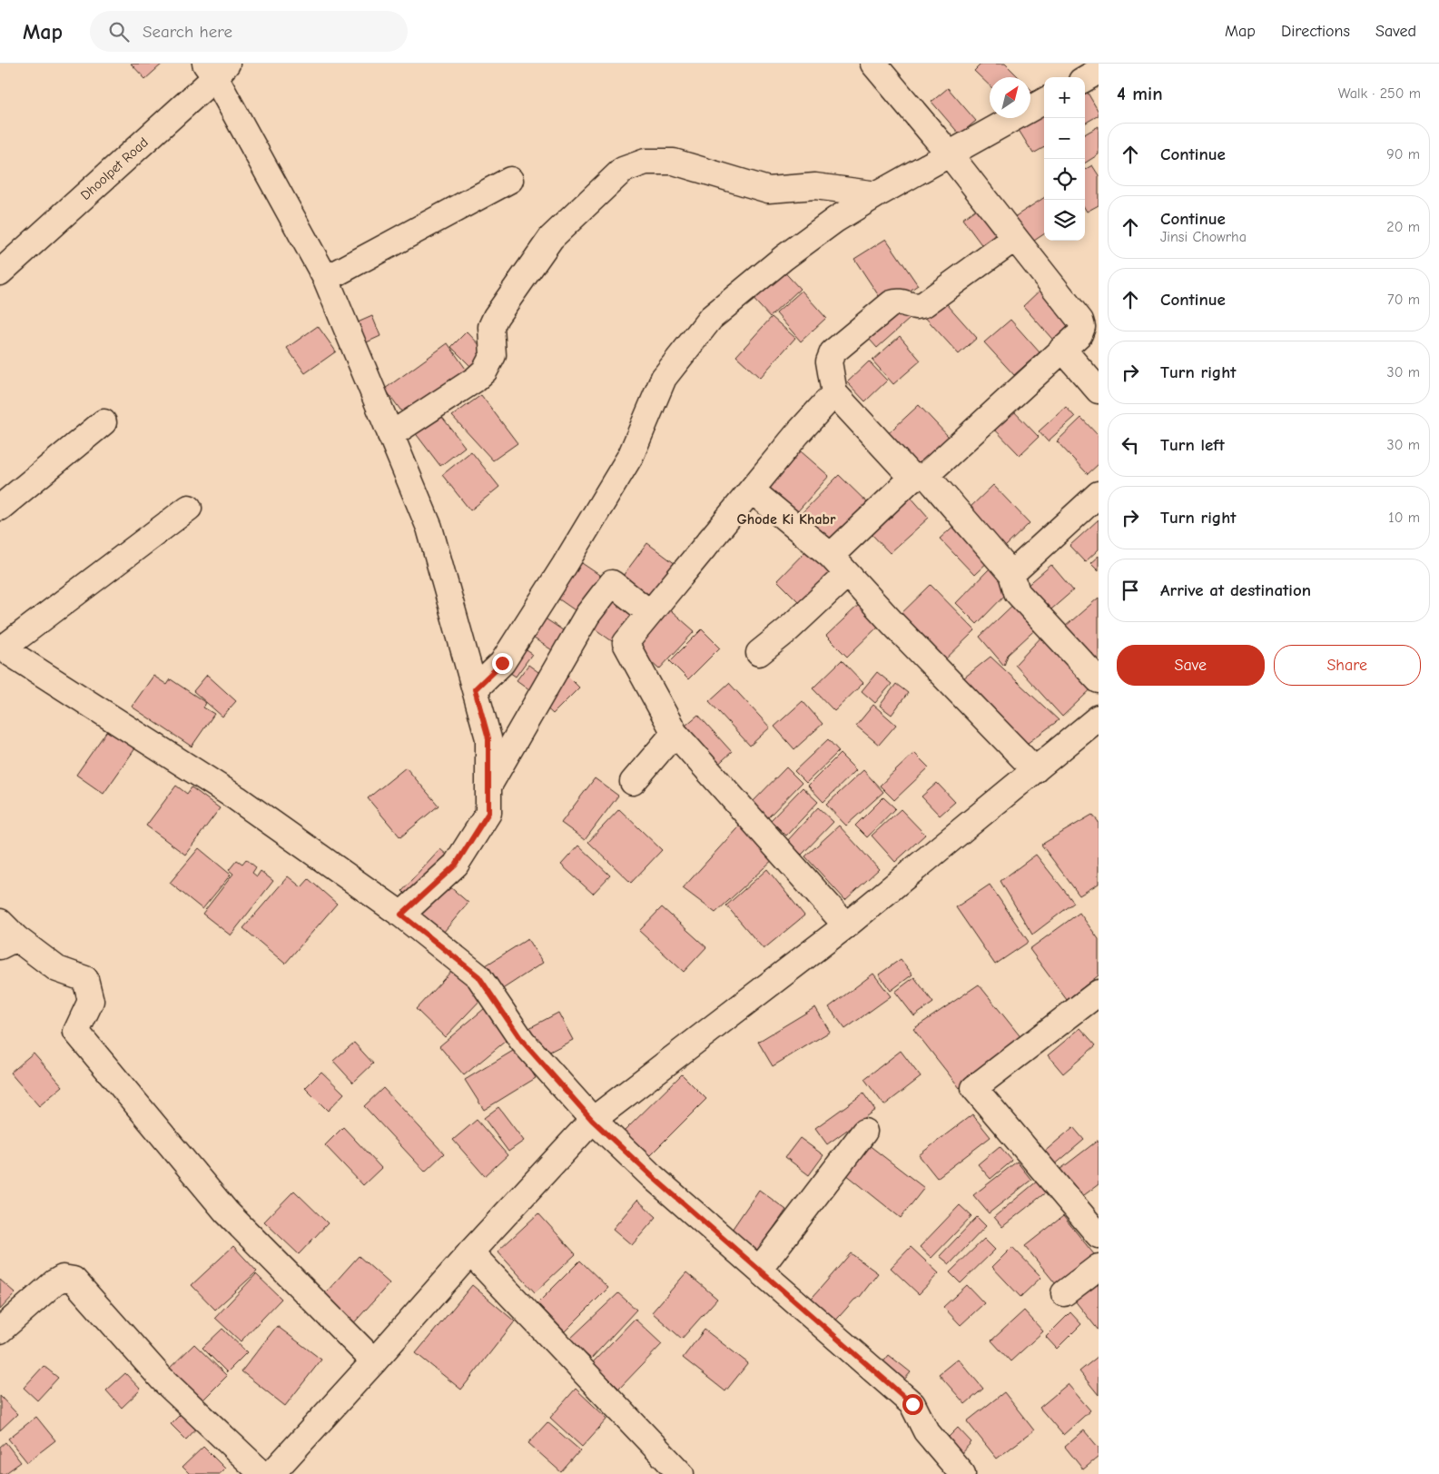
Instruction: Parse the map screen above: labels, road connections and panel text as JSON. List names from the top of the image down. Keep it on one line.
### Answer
{"streets":{"street":["Dhoolpet Road"]},"districts":["Ghode Ki Khabr"],"north":"top right","page":{"header":"Map","search":"Search here","nav":["Map","Directions","Saved"],"heading":["4 min","Walk · 250 m"],"map_buttons":["+","−"],"list":[["Continue","90 m"],["Continue","Jinsi Chowrha","20 m"],["Continue","70 m"],["Turn right","30 m"],["Turn left","30 m"],["Turn right","10 m"],"Arrive at destination"],"buttons":["Save","Share"]}}
